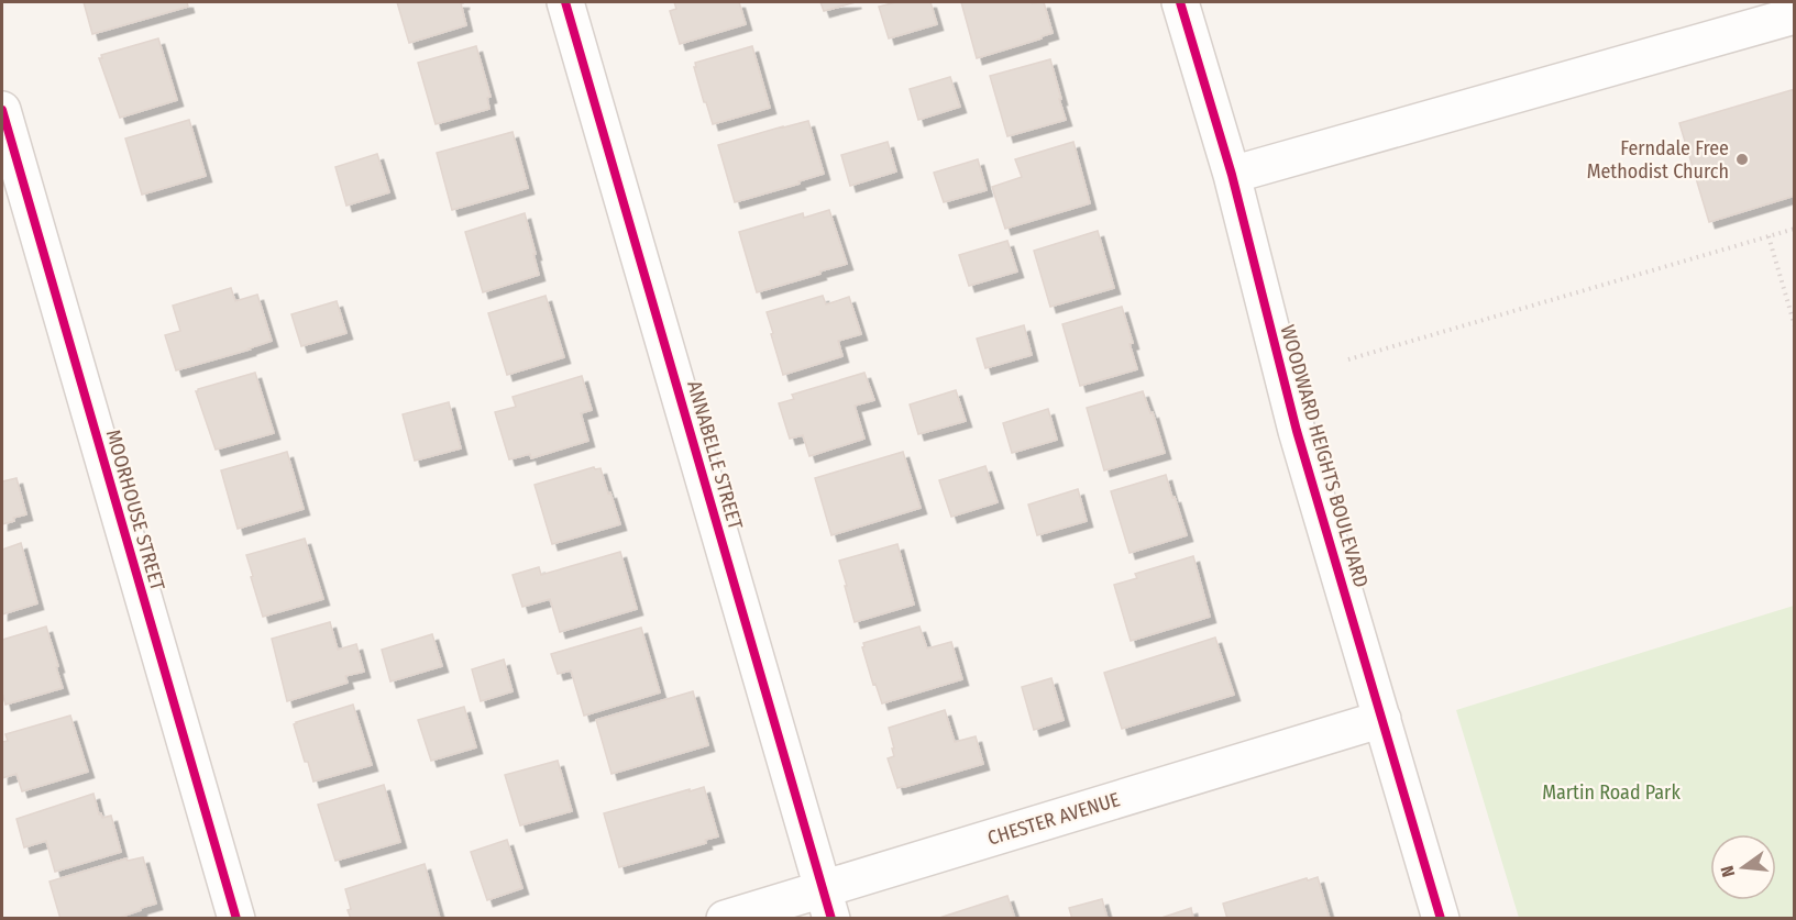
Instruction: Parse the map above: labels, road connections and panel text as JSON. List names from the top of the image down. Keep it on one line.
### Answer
{"streets":{"street":["ANNABELLE STREET","WOODWARD HEIGHTS BOULEVARD","MOORHOUSE STREET","CHESTER AVENUE"]},"crossings":[["ANNABELLE STREET","CHESTER AVENUE"],["WOODWARD HEIGHTS BOULEVARD","CHESTER AVENUE"]],"parks":["Martin Road Park"],"places":["Ferndale Free Methodist Church"],"north":"left"}
